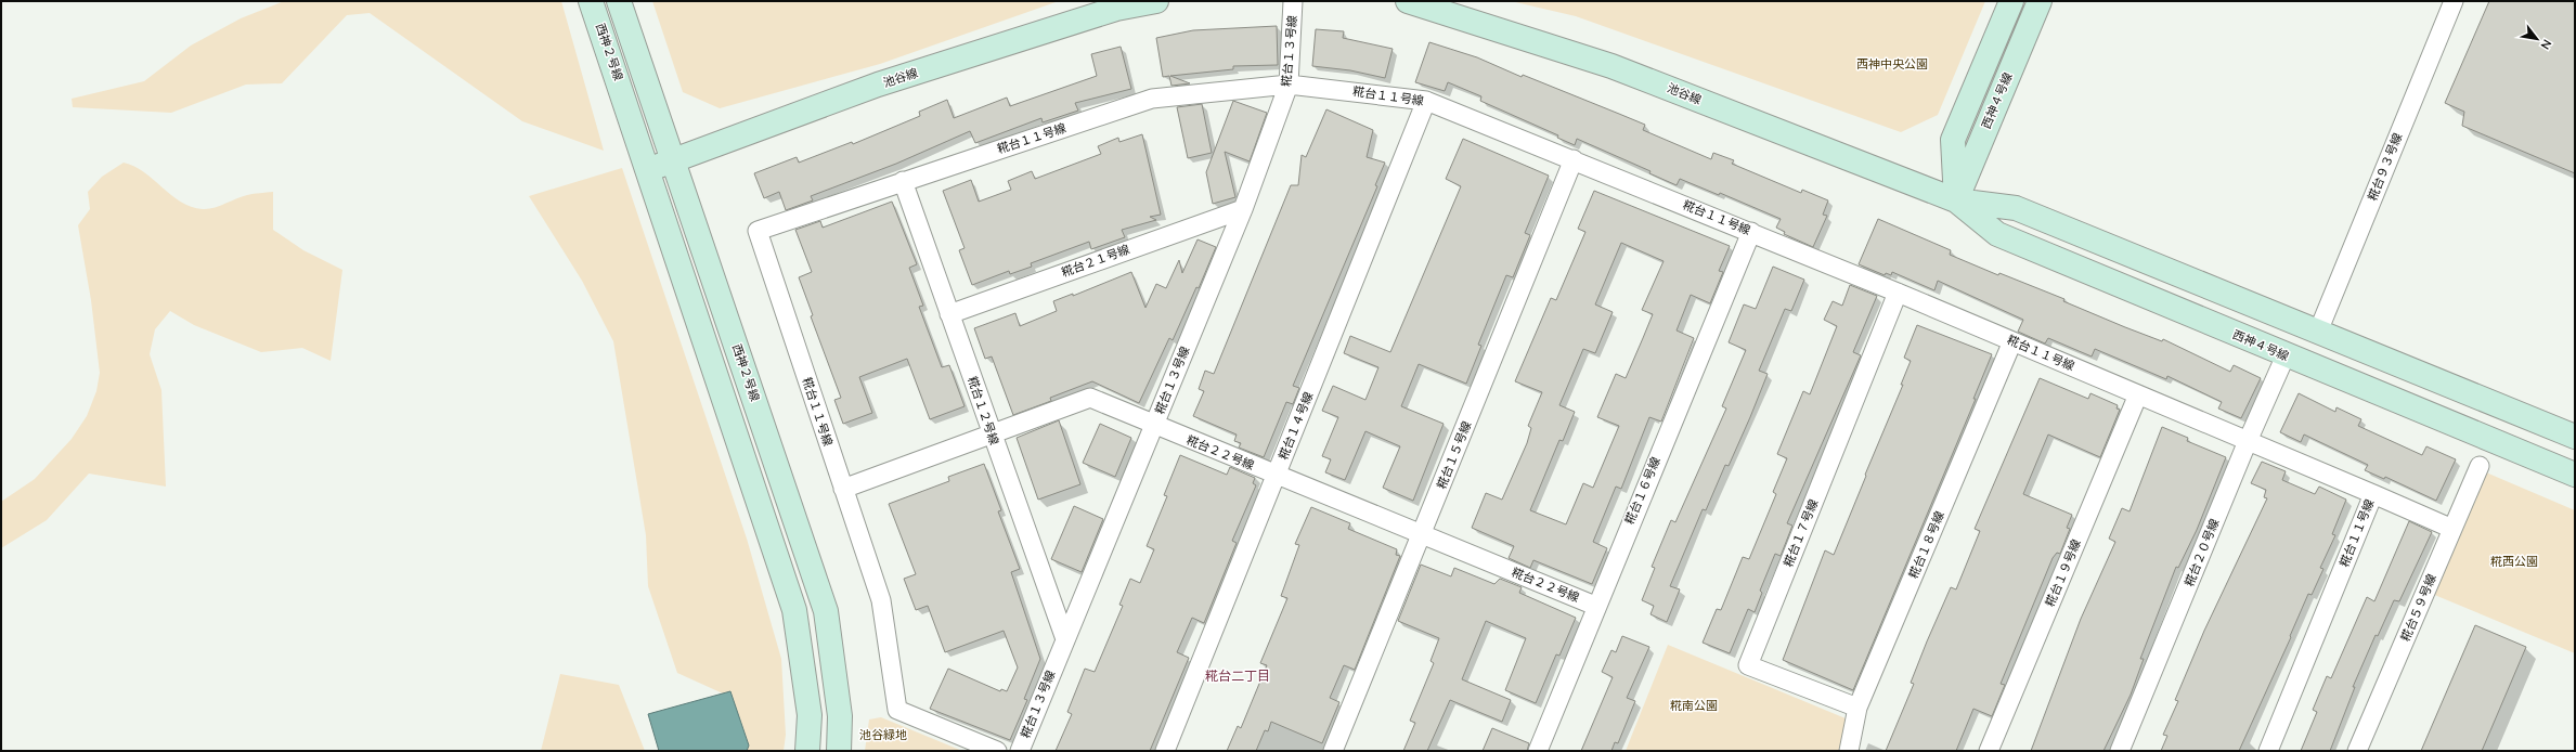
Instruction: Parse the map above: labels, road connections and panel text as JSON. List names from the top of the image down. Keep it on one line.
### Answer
{"streets":{"street":["糀台１３号線","西神２号線","池谷線","糀台１１号線","西神４号線","糀台９３号線","糀台２１号線","糀台１２号線","糀台１４号線","糀台２２号線","糀台１５号線","糀台１６号線","糀台１７号線","糀台１８号線","糀台２０号線","糀台１９号線","糀台５９号線"]},"crossings":[["糀台１３号線","糀台１１号線"],["糀台１３号線","糀台２１号線"],["糀台１３号線","糀台１２号線"],["糀台１３号線","糀台２２号線"],["西神２号線","池谷線"],["池谷線","西神４号線"],["糀台１１号線","糀台１２号線"],["糀台１１号線","糀台１４号線"],["糀台１１号線","糀台２２号線"],["糀台１１号線","糀台１５号線"],["糀台１１号線","糀台１６号線"],["糀台１１号線","糀台１７号線"],["糀台１１号線","糀台１８号線"],["糀台１１号線","糀台２０号線"],["糀台１１号線","糀台１９号線"],["西神４号線","糀台２０号線"],["糀台２１号線","糀台１２号線"],["糀台１２号線","糀台２２号線"],["糀台１４号線","糀台２２号線"],["糀台２２号線","糀台１５号線"],["糀台２２号線","糀台１６号線"],["糀台１７号線","糀台１８号線"]],"districts":["糀台二丁目"],"parks":["西神中央公園","糀西公園","糀南公園","池谷緑地"],"north":"bottom right"}
